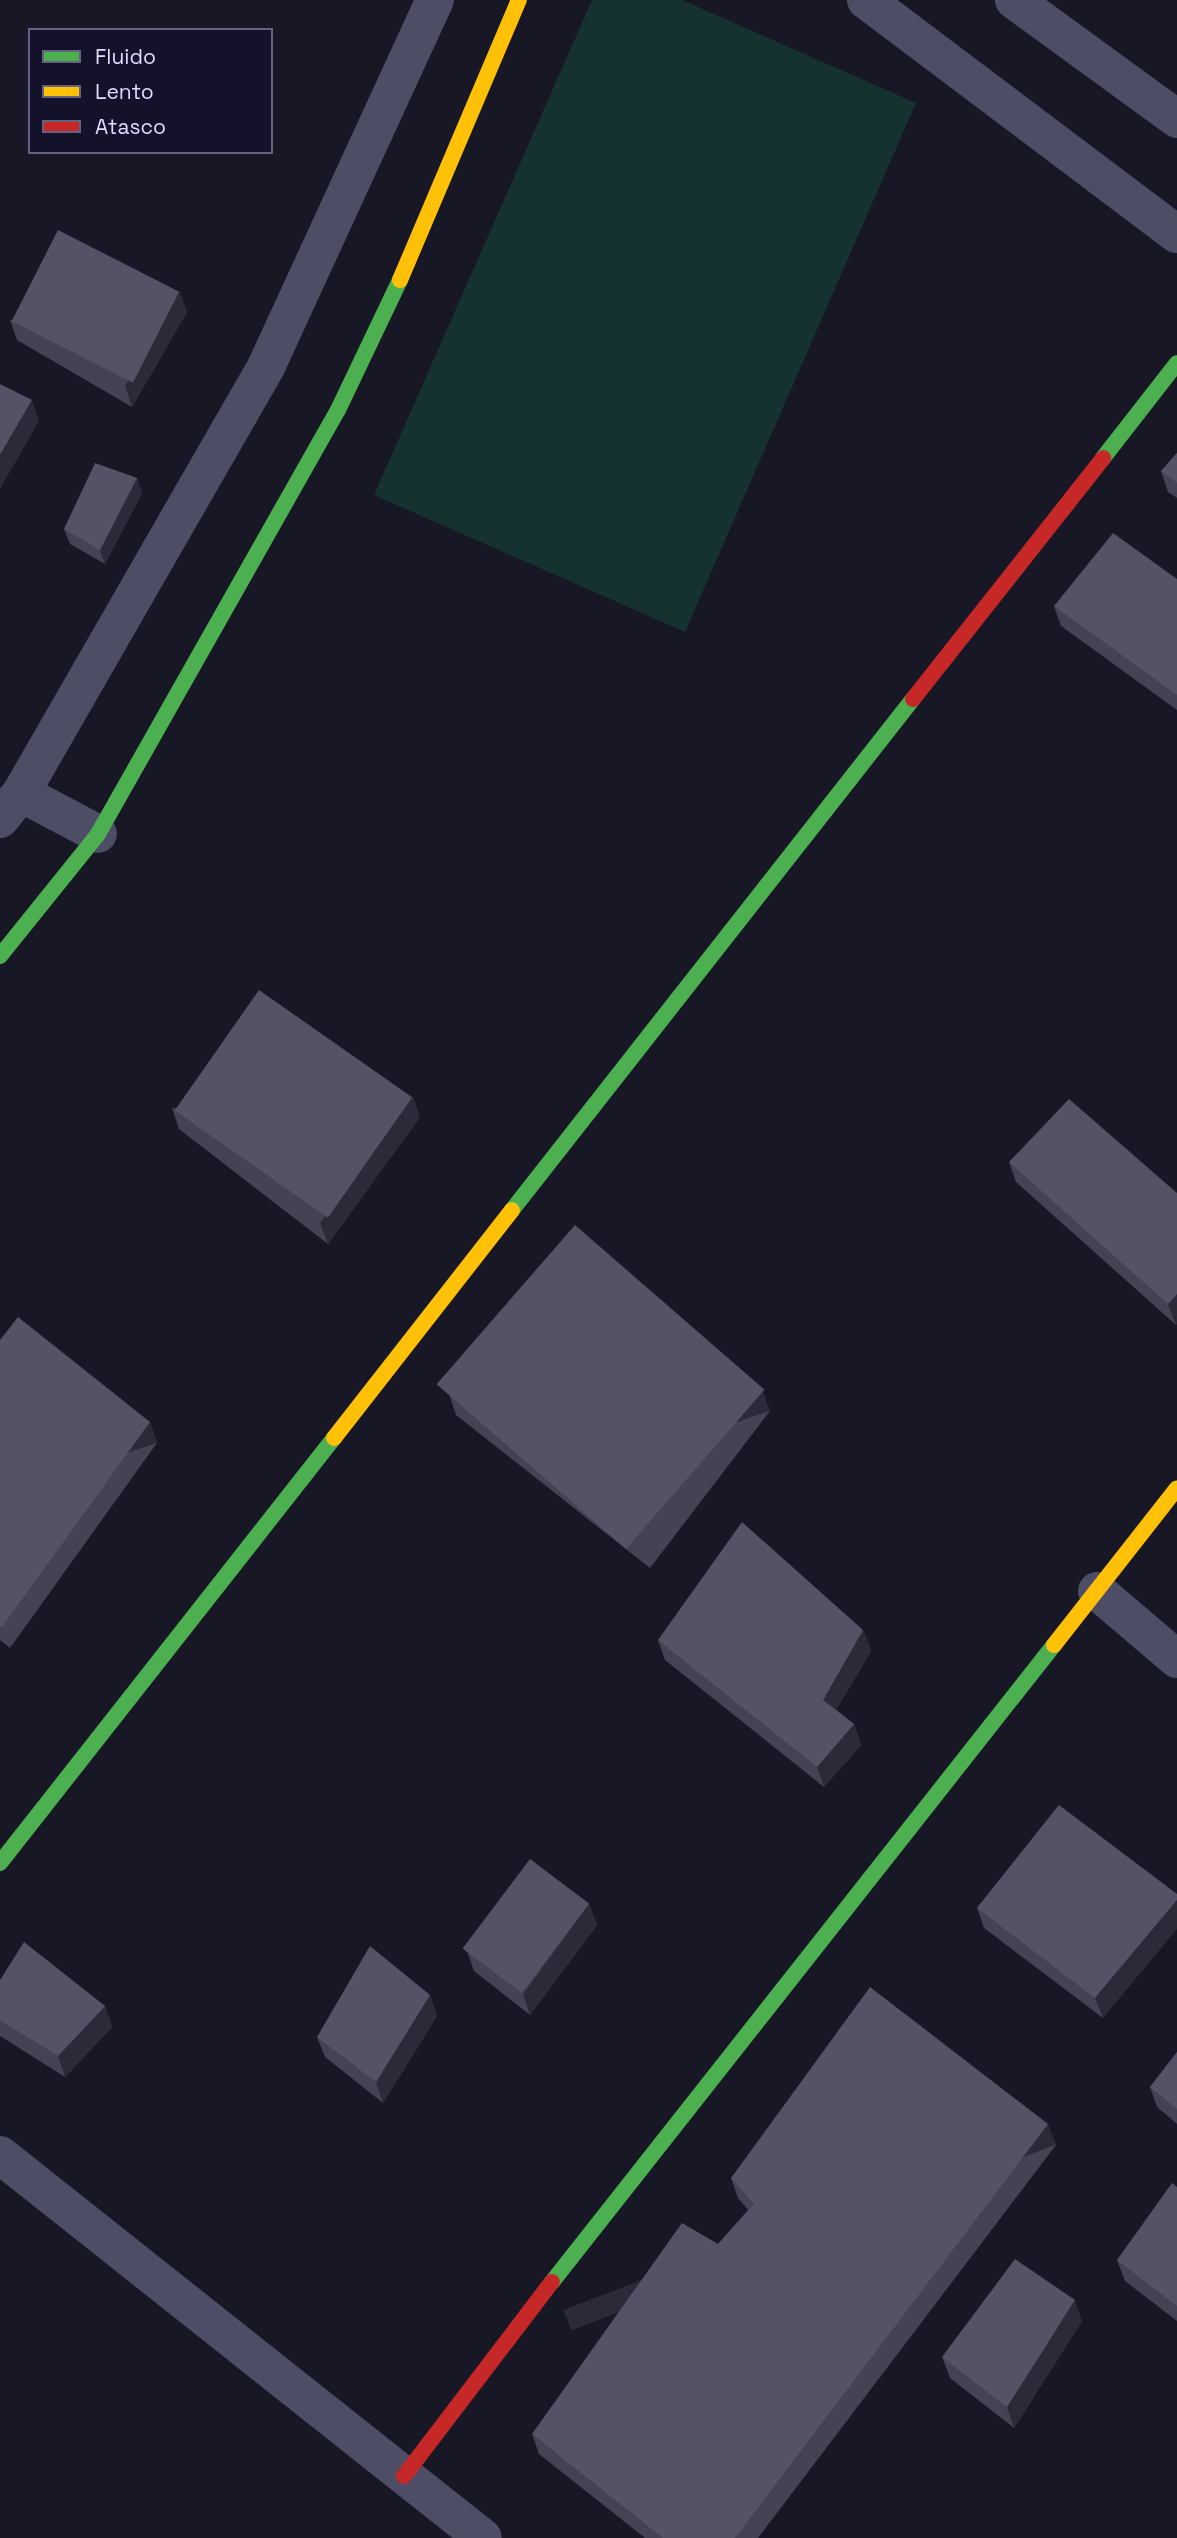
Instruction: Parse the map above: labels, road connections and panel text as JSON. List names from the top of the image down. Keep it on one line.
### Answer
{"legend":["Fluido","Lento","Atasco"]}
